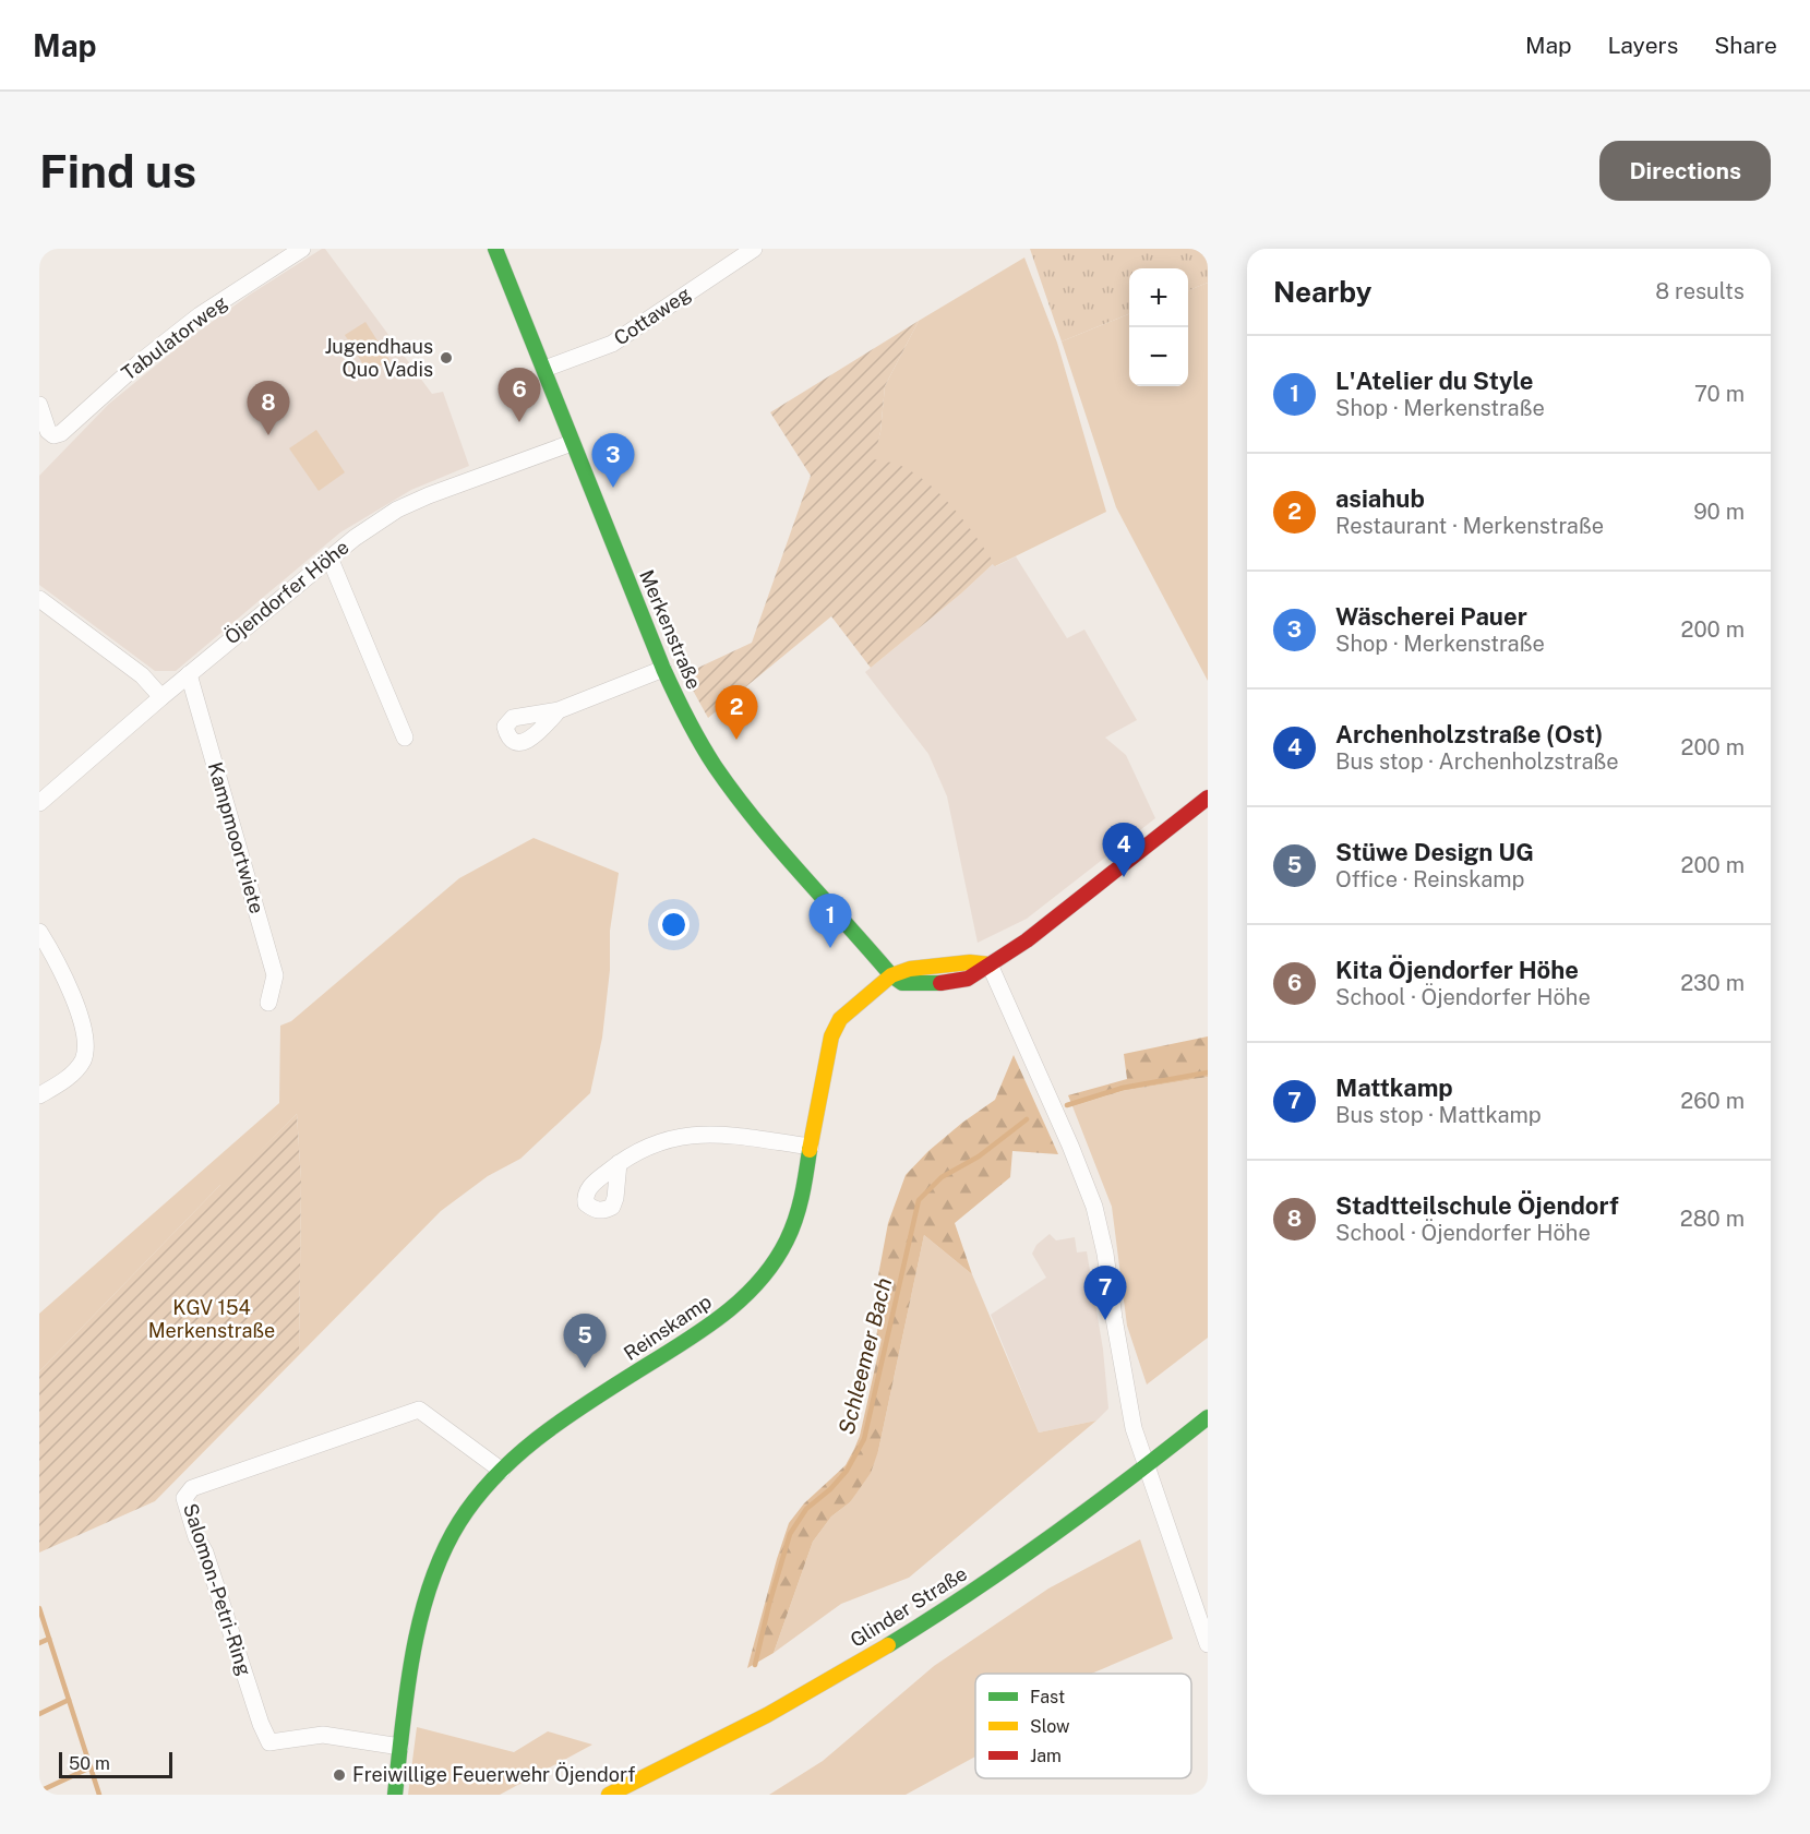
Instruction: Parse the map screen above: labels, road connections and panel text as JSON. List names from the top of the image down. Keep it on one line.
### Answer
{"streets":{"street":["Cottaweg","Tabulatorweg","Öjendorfer Höhe","Merkenstraße","Kampmoortwiete","Reinskamp","Salomon-Petri-Ring","Glinder Straße"]},"crossings":[["Cottaweg","Merkenstraße"],["Öjendorfer Höhe","Merkenstraße"],["Öjendorfer Höhe","Kampmoortwiete"],["Merkenstraße","Reinskamp"],["Reinskamp","Salomon-Petri-Ring"]],"water":["Schleemer Bach"],"parks":["KGV 154 Merkenstraße"],"places":["Jugendhaus Quo Vadis","Freiwillige Feuerwehr Öjendorf"],"legend":["Fast","Slow","Jam"],"scale_bar":"50 m","page":{"header":"Map","nav":["Map","Layers","Share"],"buttons":"Directions","title":"Find us","heading":["Nearby","8 results"],"map_buttons":["+","−"],"list":[{"mark":"1","name":"L'Atelier du Style","note":"Shop · Merkenstraße","value":"70 m"},{"mark":"2","name":"asiahub","note":"Restaurant · Merkenstraße","value":"90 m"},{"mark":"3","name":"Wäscherei Pauer","note":"Shop · Merkenstraße","value":"200 m"},{"mark":"4","name":"Archenholzstraße (Ost)","note":"Bus stop · Archenholzstraße","value":"200 m"},{"mark":"5","name":"Stüwe Design UG","note":"Office · Reinskamp","value":"200 m"},{"mark":"6","name":"Kita Öjendorfer Höhe","note":"School · Öjendorfer Höhe","value":"230 m"},{"mark":"7","name":"Mattkamp","note":"Bus stop · Mattkamp","value":"260 m"},{"mark":"8","name":"Stadtteilschule Öjendorf","note":"School · Öjendorfer Höhe","value":"280 m"}],"pins":["6","8","3","2","4","1","7","5"],"scale":"50 m"}}
